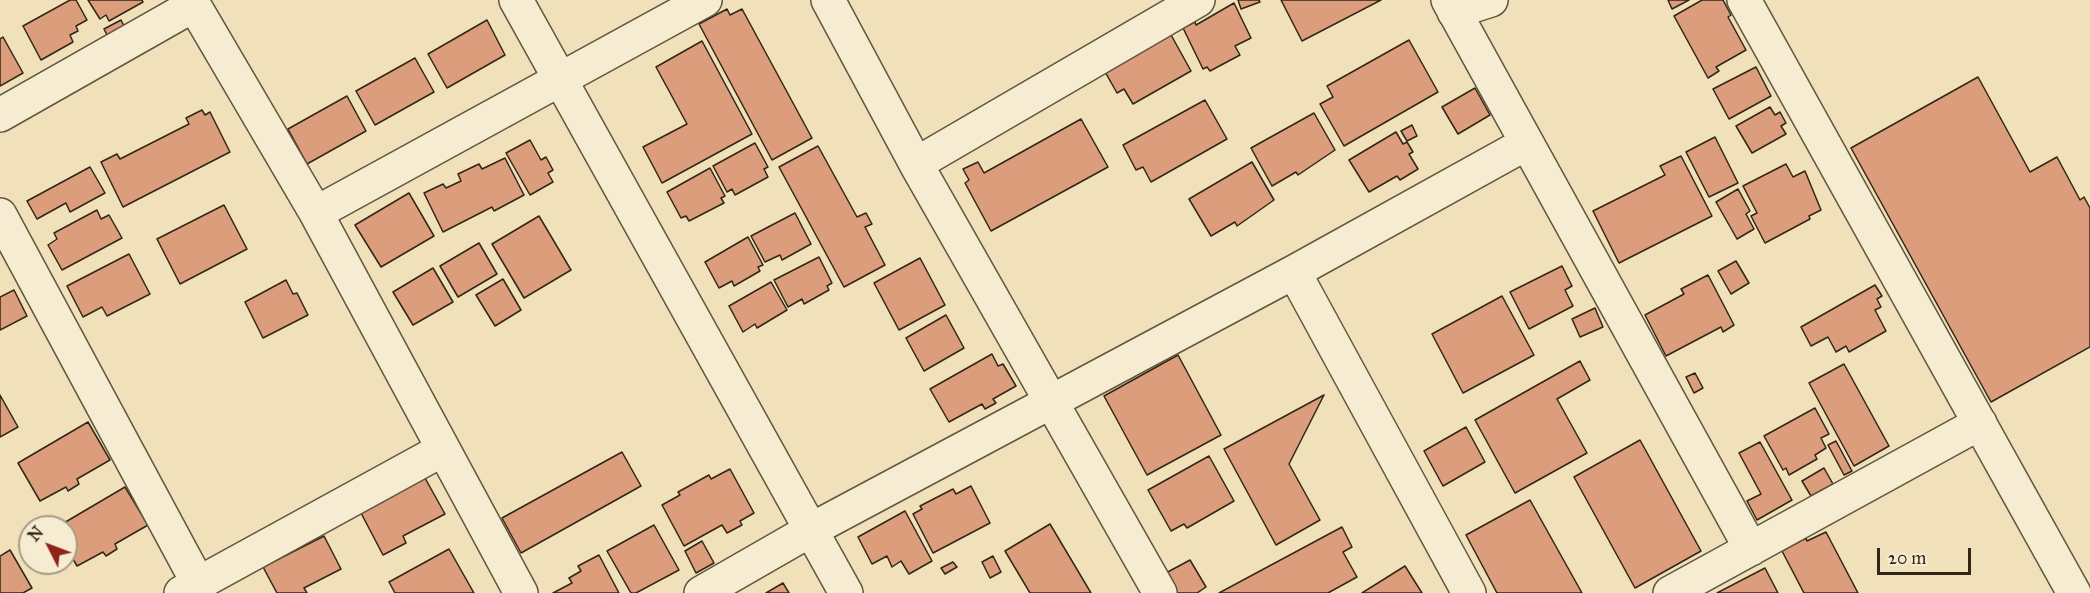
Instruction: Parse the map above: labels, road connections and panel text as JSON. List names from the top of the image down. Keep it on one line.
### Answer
{"scale_bar":"20 m","north":"top left"}
